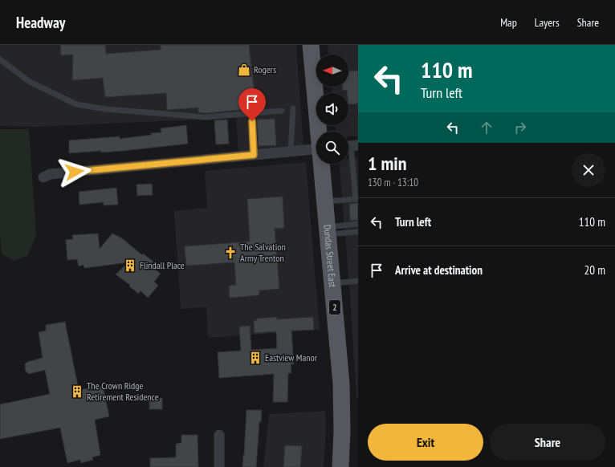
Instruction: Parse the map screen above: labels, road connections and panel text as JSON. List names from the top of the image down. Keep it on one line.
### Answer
{"streets":{"main road":["Dundas Street East","2"]},"places":{"shop":["Rogers"],"church":["The Salvation Army Trenton"],"building":["Flindall Place","Eastview Manor","The Crown Ridge Retirement Residence"]},"north":"left","page":{"header":"Headway","nav":["Map","Layers","Share"],"turn":["110 m","Turn left"],"heading":["1 min","130 m · 13:10"],"list":[{"name":"Turn left","value":"110 m"},{"name":"Arrive at destination","value":"20 m"}],"buttons":["Exit","Share"]}}
